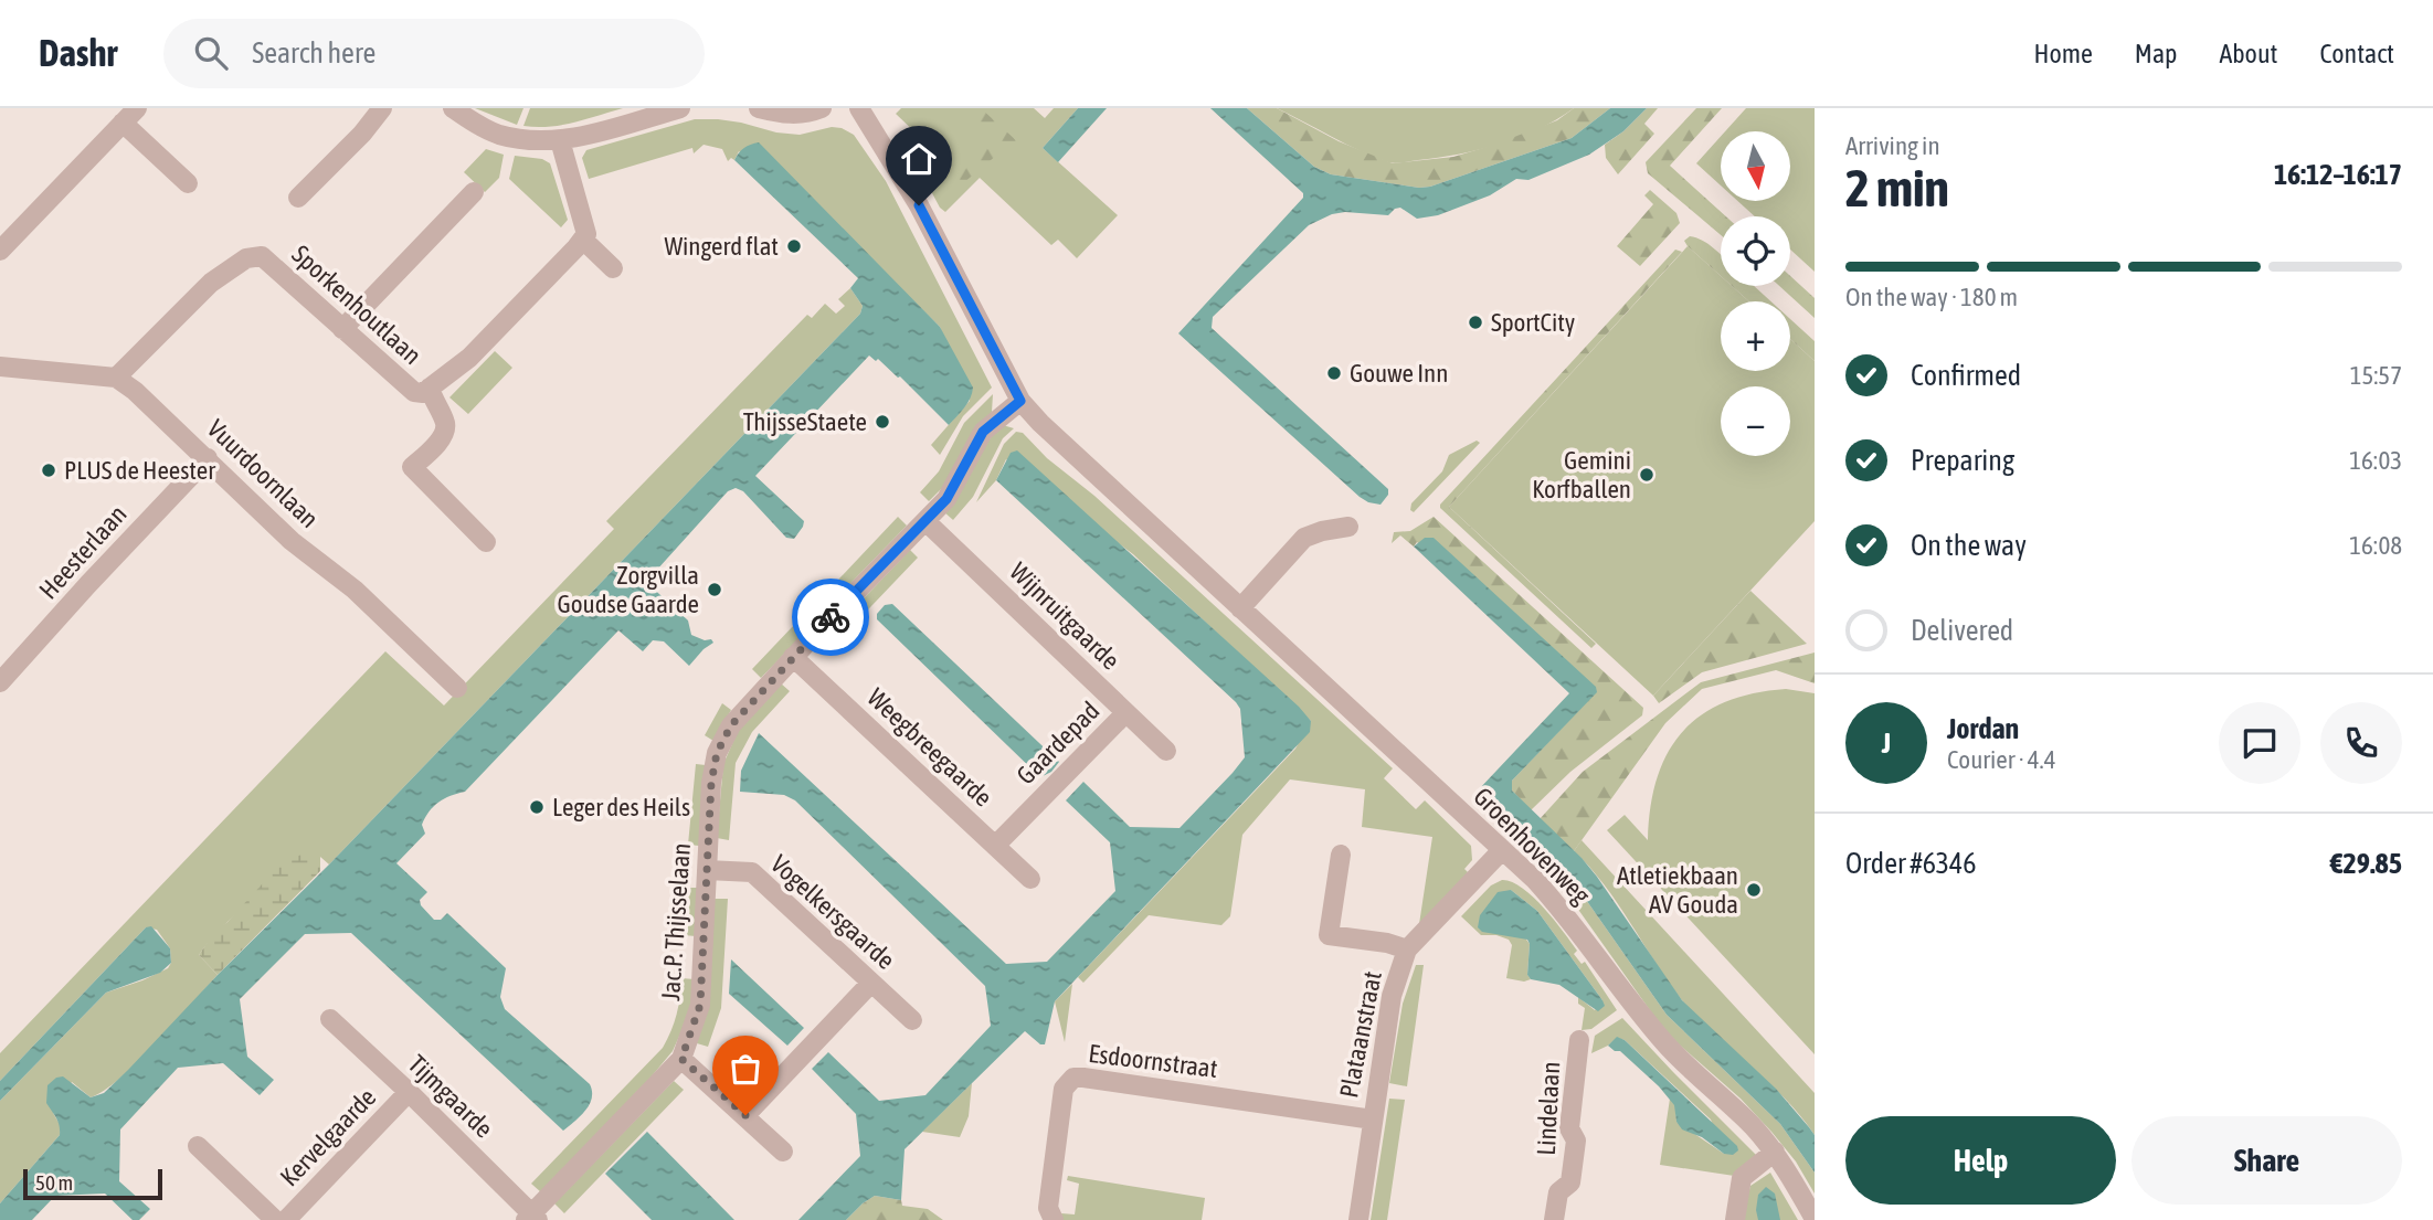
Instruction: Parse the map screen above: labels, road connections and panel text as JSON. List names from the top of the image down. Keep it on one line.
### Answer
{"streets":{"street":["Sporkenhoutlaan","Vuurdoornlaan","Heesterlaan","Wijnruitgaarde","Gaardepad","Weegbreegaarde","Groenhovenweg","Vogelkersgaarde","Jac.P. Thijsselaan","Plataanstraat","Esdoornstraat","Tijmgaarde","Lindelaan","Kervelgaarde"]},"crossings":[["Sporkenhoutlaan","Vuurdoornlaan"],["Vuurdoornlaan","Heesterlaan"],["Wijnruitgaarde","Gaardepad"],["Wijnruitgaarde","Jac.P. Thijsselaan"],["Gaardepad","Weegbreegaarde"],["Weegbreegaarde","Jac.P. Thijsselaan"],["Groenhovenweg","Jac.P. Thijsselaan"],["Groenhovenweg","Plataanstraat"],["Vogelkersgaarde","Jac.P. Thijsselaan"],["Jac.P. Thijsselaan","Tijmgaarde"],["Plataanstraat","Esdoornstraat"],["Tijmgaarde","Kervelgaarde"]],"places":["Wingerd flat","SportCity","Gouwe Inn","ThijsseStaete","PLUS de Heester","Gemini Korfballen","Zorgvilla Goudse Gaarde","Leger des Heils","Atletiekbaan AV Gouda"],"scale_bar":"50 m","north":"bottom","page":{"header":"Dashr","search":"Search here","nav":["Home","Map","About","Contact"],"heading":["2 min","Arriving in","16:12–16:17"],"panel":["Jordan","Courier · 4.4","Order #6346","€29.85"],"map_buttons":["+","−"],"bar":"On the way · 180 m","list":[["Confirmed","15:57"],["Preparing","16:03"],["On the way","16:08"],"Delivered"],"round":"J","buttons":["Help","Share"],"scale":"50 m"}}
